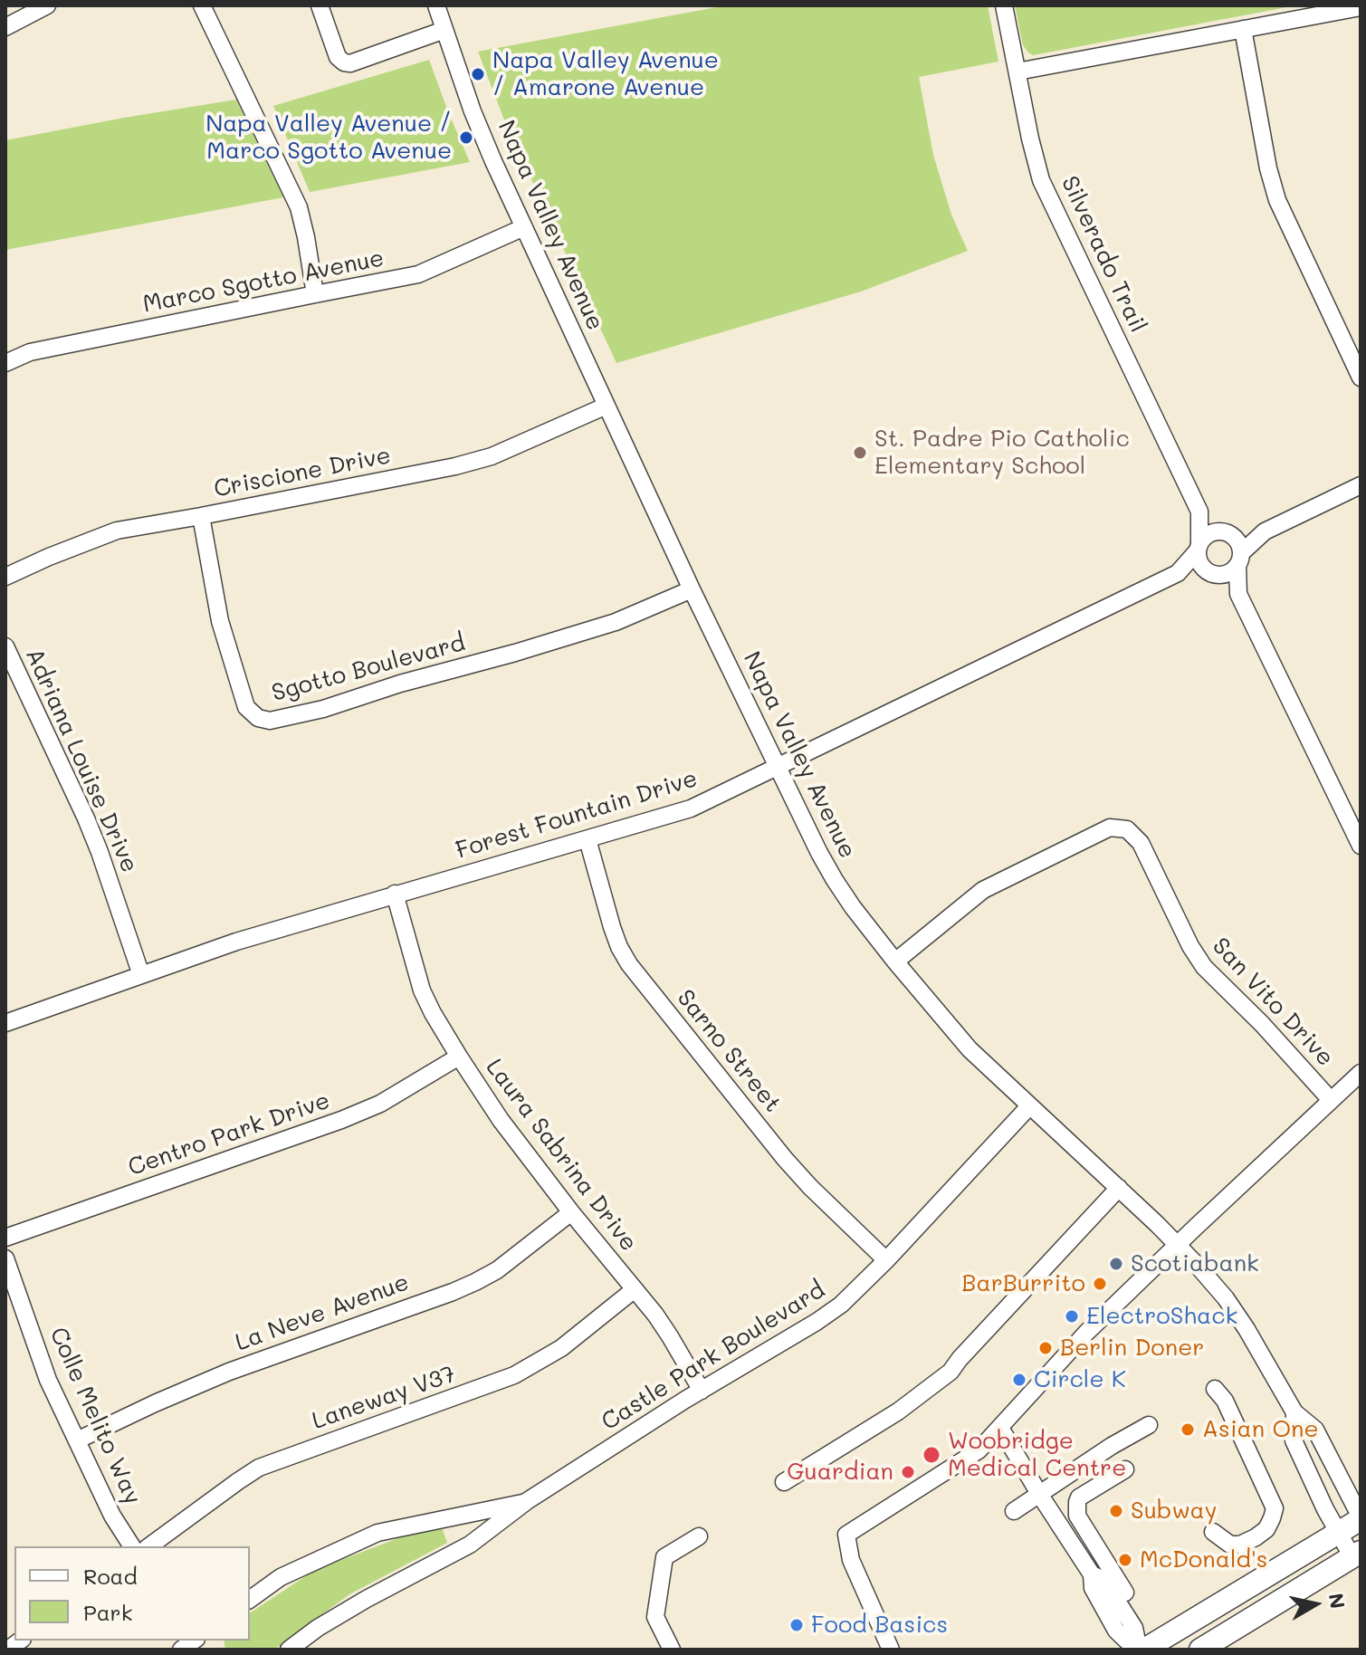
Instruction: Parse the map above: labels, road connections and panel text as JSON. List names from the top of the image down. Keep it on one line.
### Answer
{"streets":{"street":["Napa Valley Avenue","Silverado Trail","Marco Sgotto Avenue","Criscione Drive","Sgotto Boulevard","Adriana Louise Drive","Forest Fountain Drive","San Vito Drive","Sarno Street","Centro Park Drive","Laura Sabrina Drive","La Neve Avenue","Castle Park Boulevard","Laneway V37","Colle Melito Way"]},"crossings":[["Napa Valley Avenue","Marco Sgotto Avenue"],["Napa Valley Avenue","Criscione Drive"],["Napa Valley Avenue","Sgotto Boulevard"],["Napa Valley Avenue","Forest Fountain Drive"],["Napa Valley Avenue","San Vito Drive"],["Napa Valley Avenue","Castle Park Boulevard"],["Silverado Trail","Forest Fountain Drive"],["Criscione Drive","Sgotto Boulevard"],["Adriana Louise Drive","Forest Fountain Drive"],["Forest Fountain Drive","Sarno Street"],["Forest Fountain Drive","Laura Sabrina Drive"],["Sarno Street","Castle Park Boulevard"],["Centro Park Drive","Laura Sabrina Drive"],["Laura Sabrina Drive","La Neve Avenue"],["Laura Sabrina Drive","Castle Park Boulevard"],["Laura Sabrina Drive","Laneway V37"],["La Neve Avenue","Colle Melito Way"]],"places":["Napa Valley Avenue / Amarone Avenue","Napa Valley Avenue / Marco Sgotto Avenue","St. Padre Pio Catholic Elementary School","Scotiabank","BarBurrito","ElectroShack","Berlin Doner","Circle K","Asian One","Woobridge Medical Centre","Guardian","Subway","McDonald's","Food Basics"],"legend":["Road","Park"],"north":"right"}
